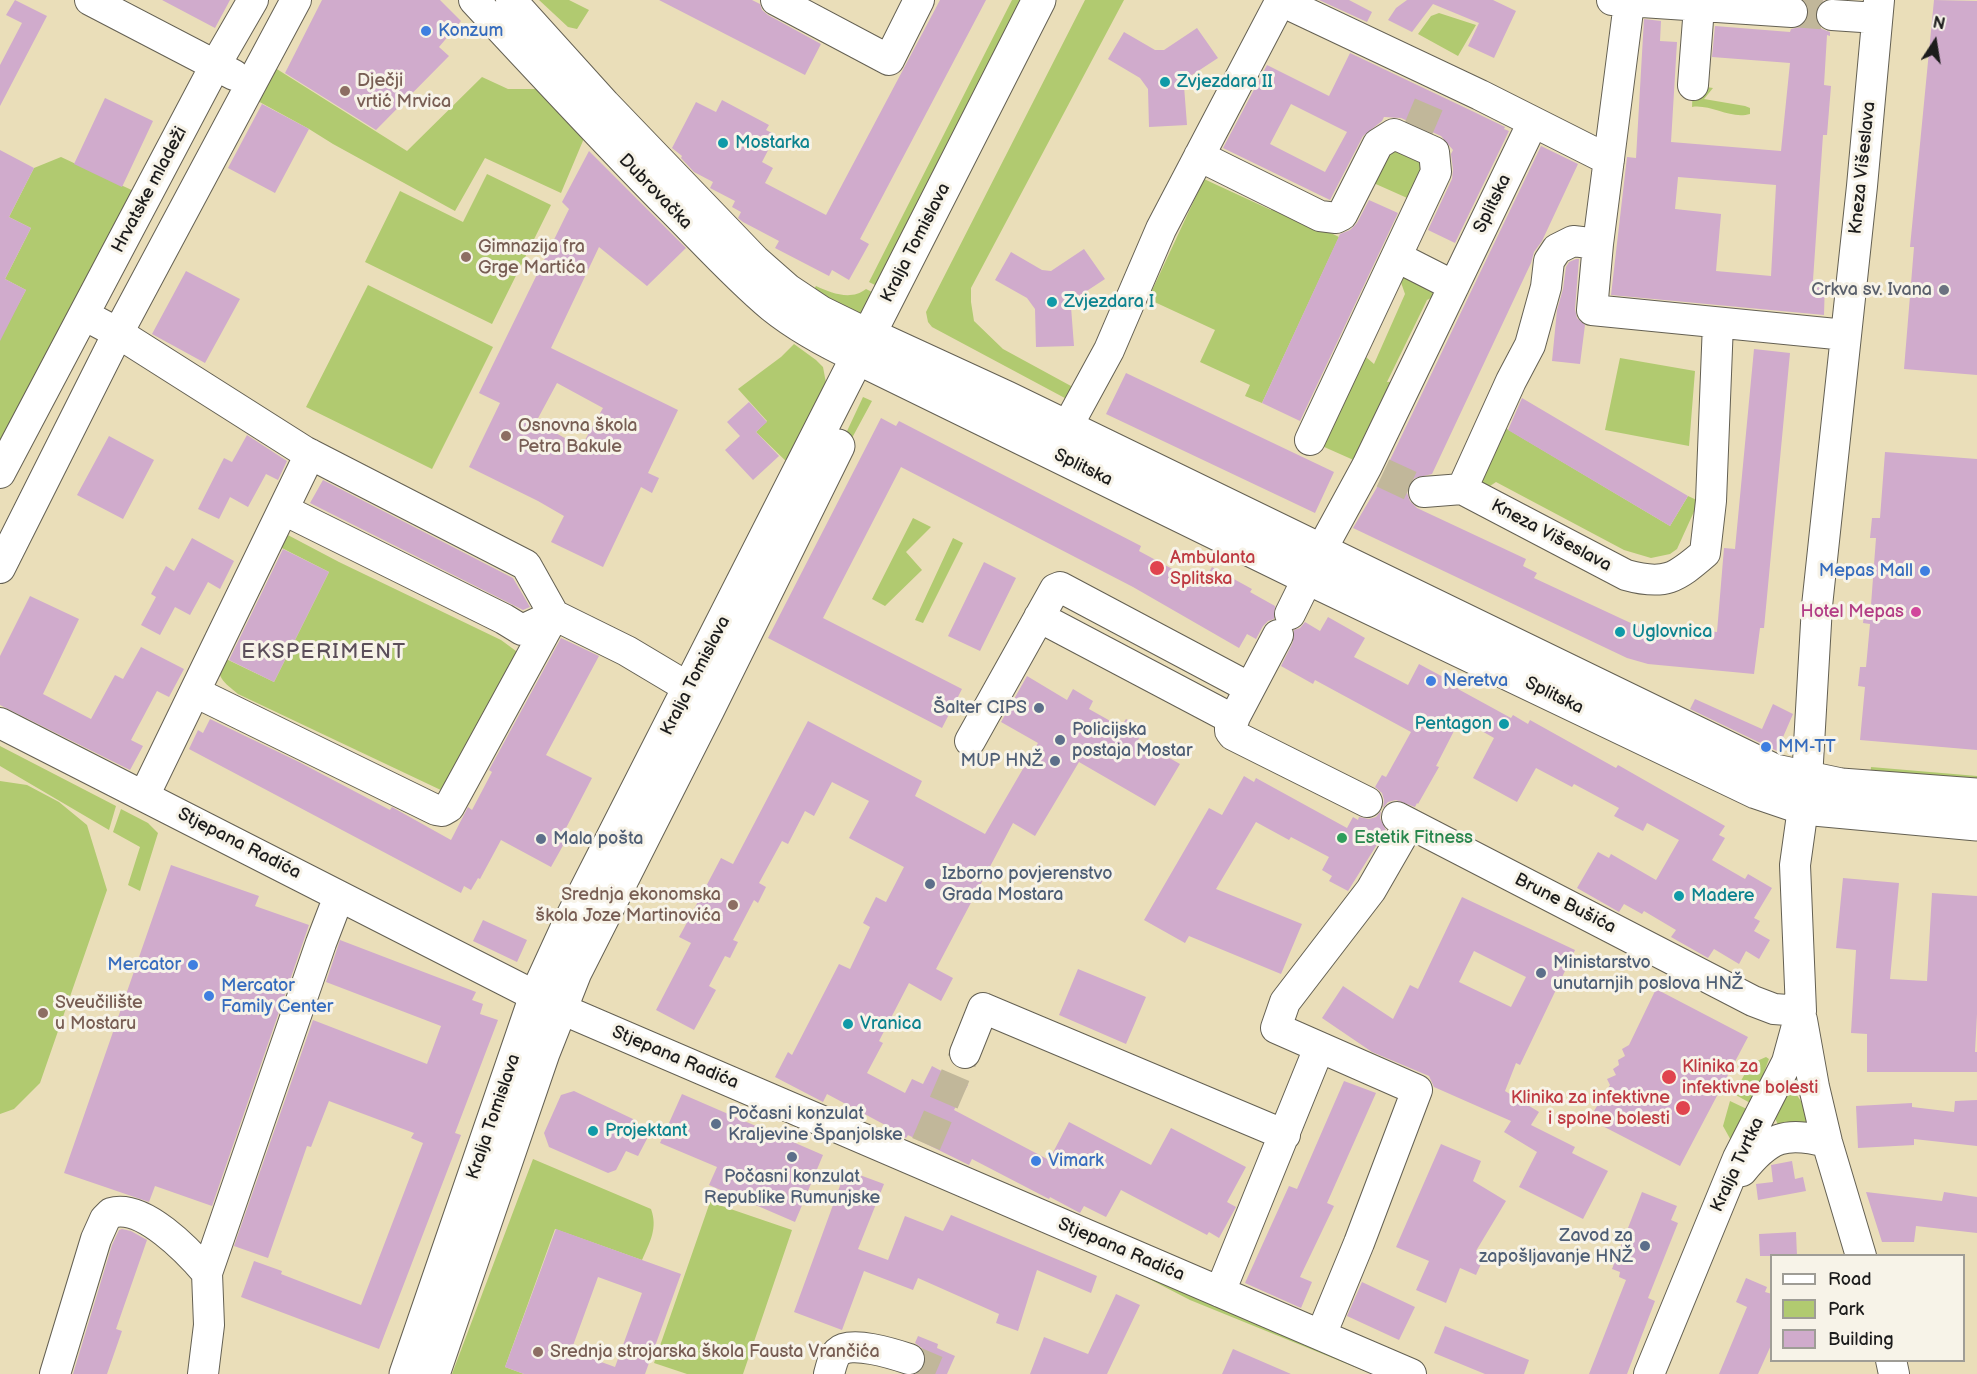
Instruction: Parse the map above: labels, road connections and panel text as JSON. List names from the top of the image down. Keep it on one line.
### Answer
{"streets":{"main road":["Splitska","Kralja Tomislava"],"street":["Kneza Višeslava","Hrvatske mladeži","Dubrovačka","Stjepana Radića","Brune Bušića","Kralja Tvrtka"]},"crossings":[["Kneza Višeslava","Splitska"],["Kneza Višeslava","Kralja Tvrtka"],["Dubrovačka","Splitska"],["Dubrovačka","Kralja Tomislava"],["Splitska","Kralja Tomislava"],["Splitska","Kralja Tvrtka"],["Kralja Tomislava","Stjepana Radića"],["Brune Bušića","Kralja Tvrtka"]],"districts":["EKSPERIMENT"],"places":["Konzum","Zvjezdara II","Dječji vrtić Mrvica","Mostarka","Gimnazija fra Grge Martića","Crkva sv. Ivana","Zvjezdara I","Osnovna škola Petra Bakule","Ambulanta Splitska","Mepas Mall","Hotel Mepas","Uglovnica","Neretva","Šalter CIPS","Pentagon","Policijska postaja Mostar","MM-TT","MUP HNŽ","Estetik Fitness","Mala pošta","Izborno povjerenstvo Grada Mostara","Madere","Srednja ekonomska škola Joze Martinovića","Mercator","Ministarstvo unutarnjih poslova HNŽ","Mercator Family Center","Sveučilište u Mostaru","Vranica","Klinika za infektivne bolesti","Klinika za infektivne i spolne bolesti","Počasni konzulat Kraljevine Španjolske","Projektant","Počasni konzulat Republike Rumunjske","Vimark","Zavod za zapošljavanje HNŽ","Srednja strojarska škola Fausta Vrančića"],"legend":["Road","Park","Building"],"north":"top"}
